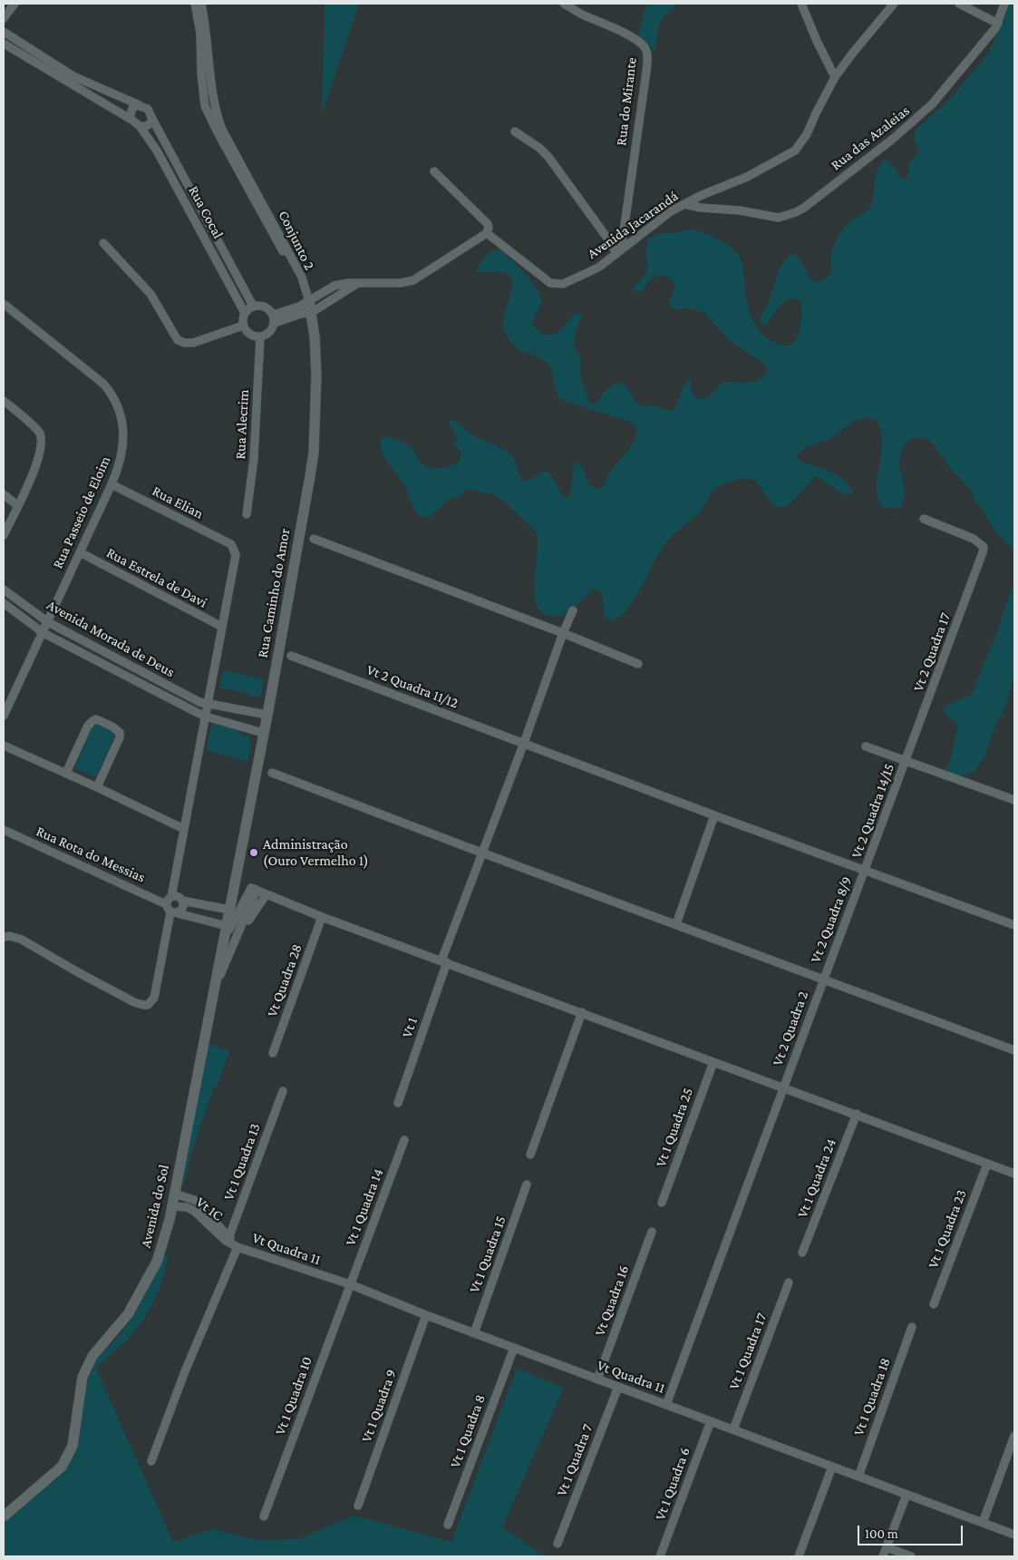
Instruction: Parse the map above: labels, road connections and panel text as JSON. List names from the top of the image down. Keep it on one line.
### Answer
{"streets":{"street":["Rua do Mirante","Rua das Azaleias","Rua Cocal","Avenida Jacarandá","Conjunto 2","Rua Alecrim","Rua Elian","Rua Passeio de Eloim","Rua Estrela de Davi","Rua Caminho do Amor","Avenida Morada de Deus","Vt 2 Quadra 17","Vt 2 Quadra 11/12","Vt 2 Quadra 14/15","Rua Rota do Messias","Vt 2 Quadra 8/9","Vt Quadra 28","Vt 1","Vt 2 Quadra 2","Vt 1 Quadra 25","Vt 1 Quadra 13","Vt 1 Quadra 24","Avenida do Sol","Vt 1 Quadra 14","Vt 1C","Vt 1 Quadra 23","Vt Quadra 11","Vt 1 Quadra 15","Vt Quadra 16","Vt 1 Quadra 17","Vt 1 Quadra 10","Vt 1 Quadra 18","Vt 1 Quadra 9","Vt 1 Quadra 8","Vt 1 Quadra 7","Vt 1 Quadra 6"]},"crossings":[["Rua do Mirante","Avenida Jacarandá"],["Rua das Azaleias","Avenida Jacarandá"],["Rua Cocal","Rua Alecrim"],["Conjunto 2","Rua Caminho do Amor"],["Rua Elian","Rua Passeio de Eloim"],["Rua Elian","Rua Estrela de Davi"],["Rua Passeio de Eloim","Rua Estrela de Davi"],["Rua Passeio de Eloim","Avenida Morada de Deus"],["Rua Caminho do Amor","Avenida Morada de Deus"],["Rua Caminho do Amor","Avenida do Sol"],["Vt 2 Quadra 17","Vt 2 Quadra 14/15"],["Vt 2 Quadra 11/12","Vt 2 Quadra 14/15"],["Vt 2 Quadra 11/12","Vt 2 Quadra 8/9"],["Vt 2 Quadra 11/12","Vt 1"],["Vt 2 Quadra 14/15","Vt 2 Quadra 8/9"],["Vt 2 Quadra 8/9","Vt 2 Quadra 2"],["Vt 2 Quadra 2","Vt Quadra 11"],["Vt 1 Quadra 13","Vt 1C"],["Vt 1 Quadra 13","Vt Quadra 11"],["Avenida do Sol","Vt 1C"],["Vt 1 Quadra 14","Vt Quadra 11"],["Vt 1 Quadra 14","Vt 1 Quadra 10"],["Vt 1C","Vt Quadra 11"],["Vt Quadra 11","Vt 1 Quadra 15"],["Vt Quadra 11","Vt Quadra 16"],["Vt Quadra 11","Vt 1 Quadra 17"],["Vt Quadra 11","Vt 1 Quadra 10"],["Vt Quadra 11","Vt 1 Quadra 18"],["Vt Quadra 11","Vt 1 Quadra 9"],["Vt Quadra 11","Vt 1 Quadra 8"],["Vt Quadra 11","Vt 1 Quadra 7"],["Vt Quadra 11","Vt 1 Quadra 6"]],"places":["Administração (Ouro Vermelho 1)"],"scale_bar":"100 m"}
